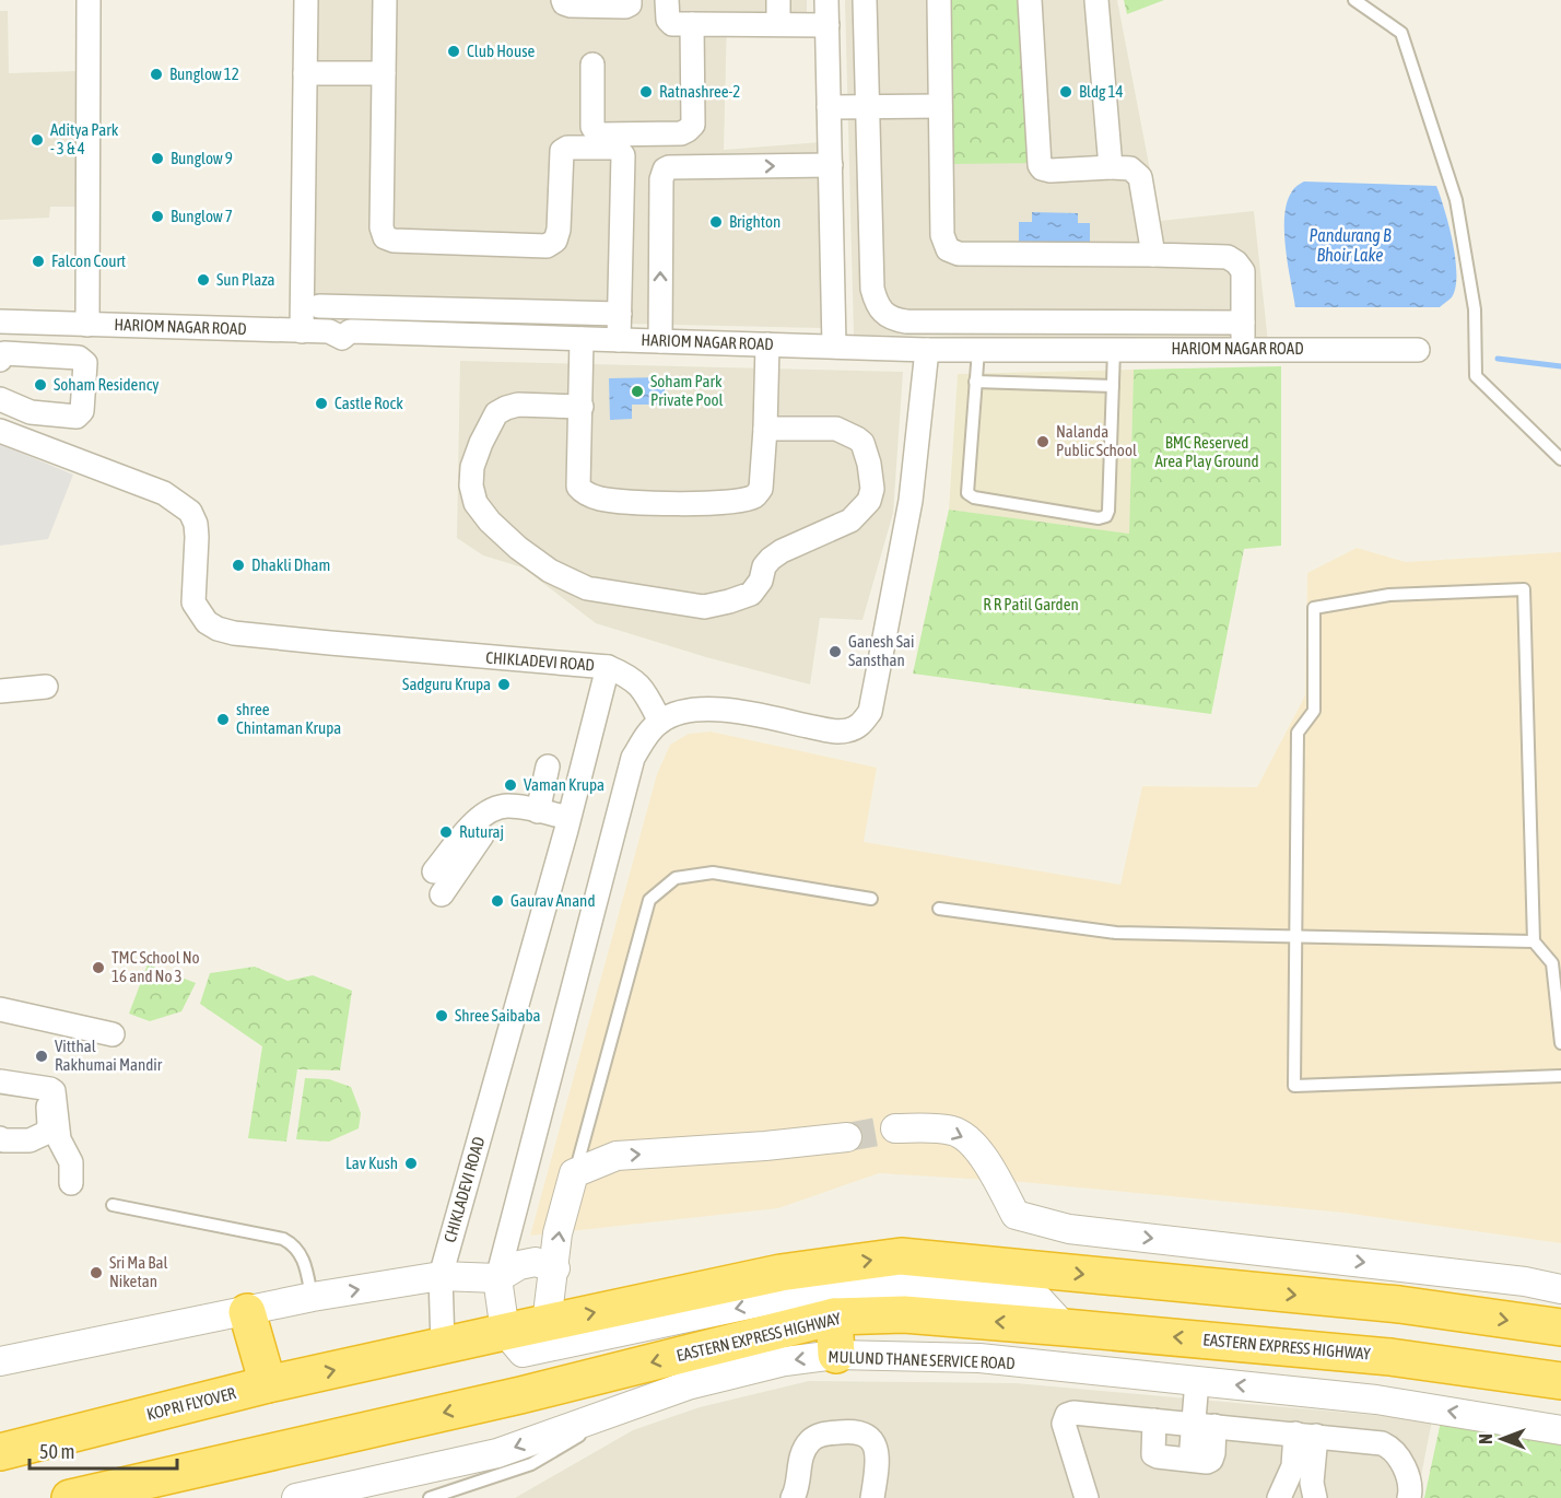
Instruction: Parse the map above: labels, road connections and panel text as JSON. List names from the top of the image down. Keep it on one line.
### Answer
{"streets":{"highway":["EASTERN EXPRESS HIGHWAY","KOPRI FLYOVER"],"street":["HARIOM NAGAR ROAD","CHIKLADEVI ROAD","MULUND THANE SERVICE ROAD"]},"water":["Pandurang B Bhoir Lake"],"parks":["BMC Reserved Area Play Ground","R R Patil Garden"],"places":["Club House","Bunglow 12","Ratnashree-2","Bldg 14","Aditya Park - 3 & 4","Bunglow 9","Bunglow 7","Brighton","Falcon Court","Sun Plaza","Soham Residency","Soham Park Private Pool","Castle Rock","Nalanda Public School","Dhakli Dham","Ganesh Sai Sansthan","Sadguru Krupa","shree Chintaman Krupa","Vaman Krupa","Ruturaj","Gaurav Anand","TMC School No 16 and No 3","Shree Saibaba","Vitthal Rakhumai Mandir","Lav Kush","Sri Ma Bal Niketan"],"scale_bar":"50 m","north":"left"}
